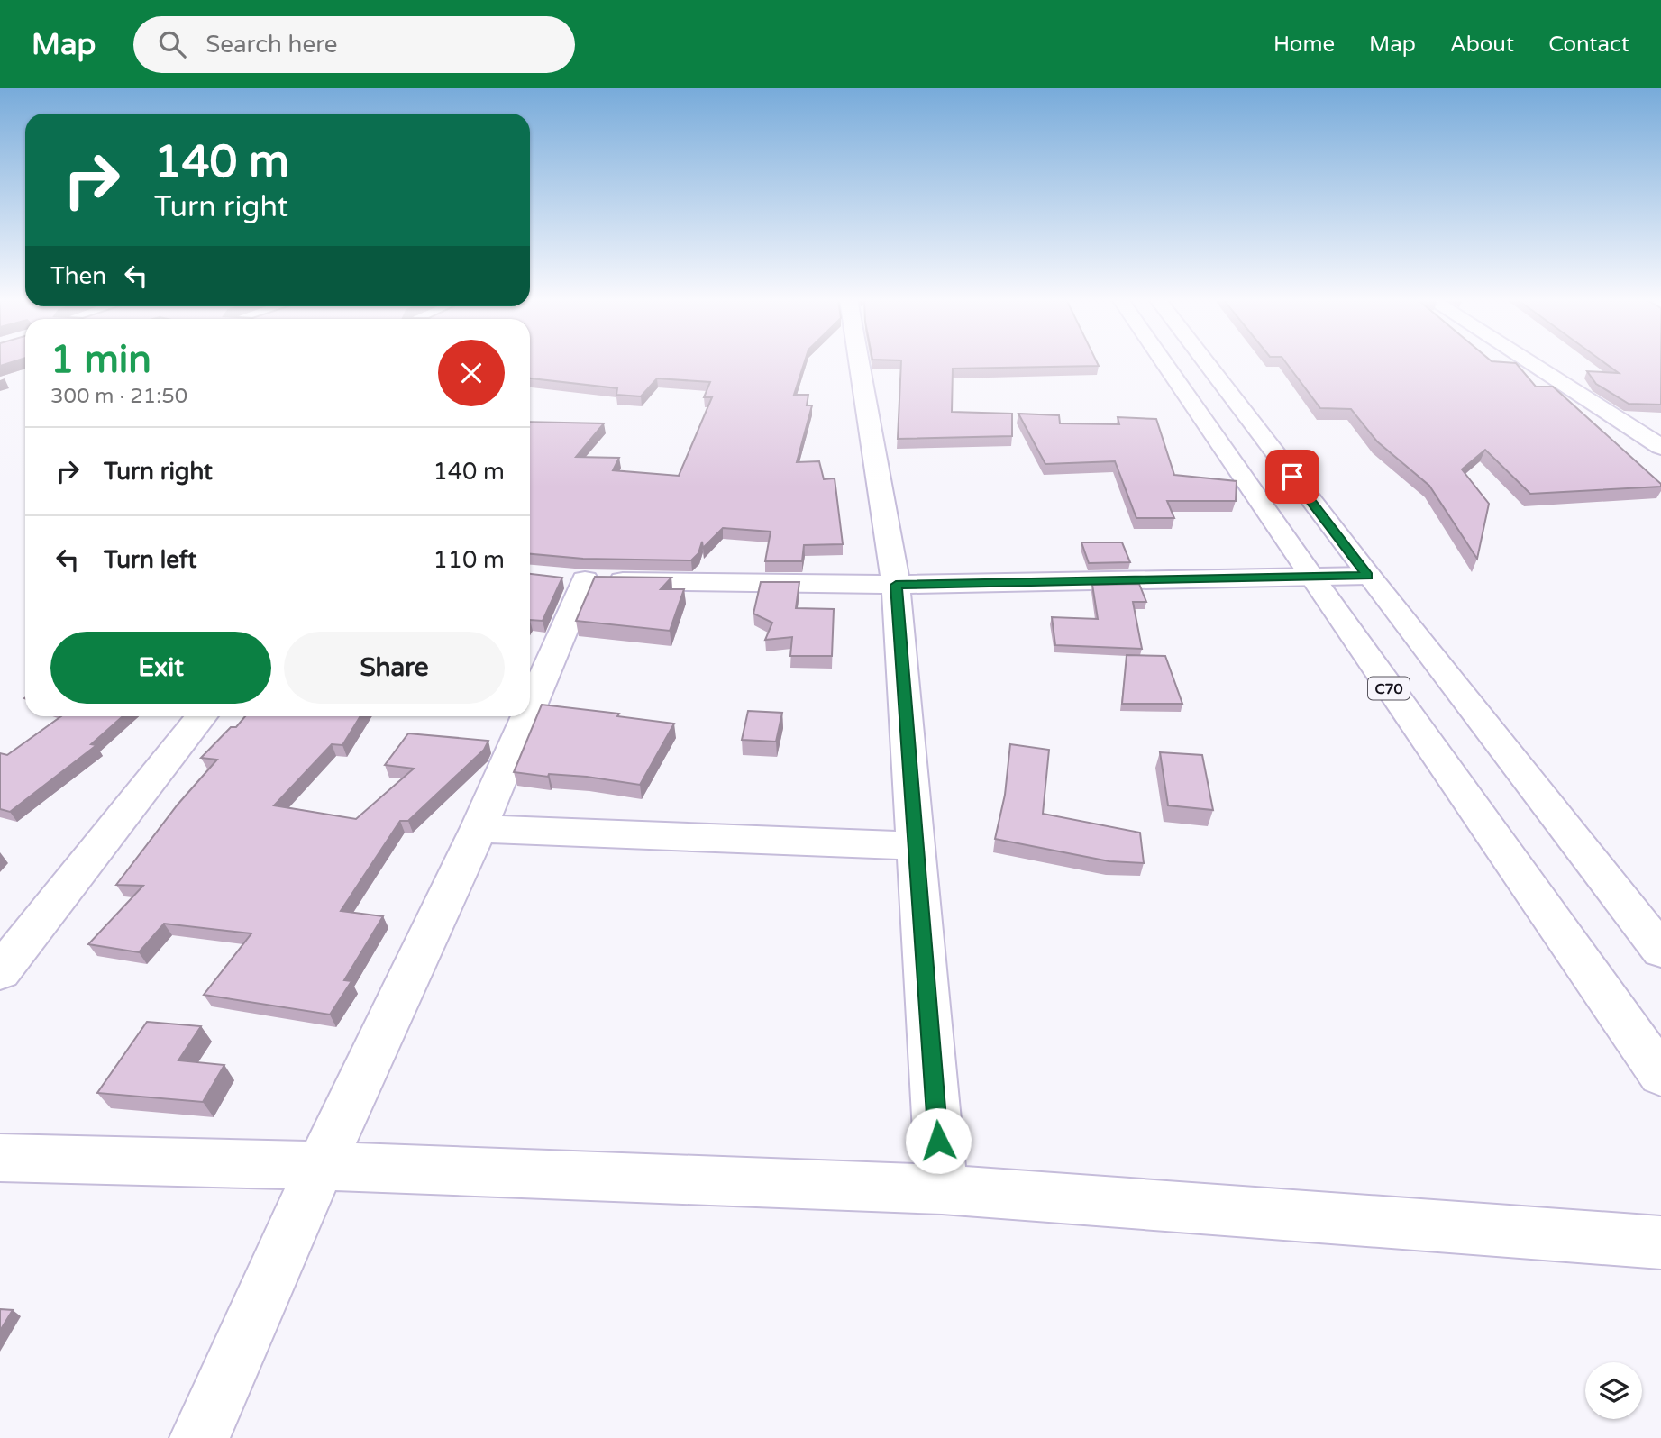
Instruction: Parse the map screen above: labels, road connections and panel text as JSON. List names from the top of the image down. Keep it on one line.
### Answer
{"streets":{"main road":["C70"]},"page":{"header":"Map","search":"Search here","nav":["Home","Map","About","Contact"],"turn":["140 m","Turn right"],"then":"Then","heading":["1 min","300 m · 21:50"],"list":[{"name":"Turn right","value":"140 m"},{"name":"Turn left","value":"110 m"}],"buttons":["Exit","Share"]}}
